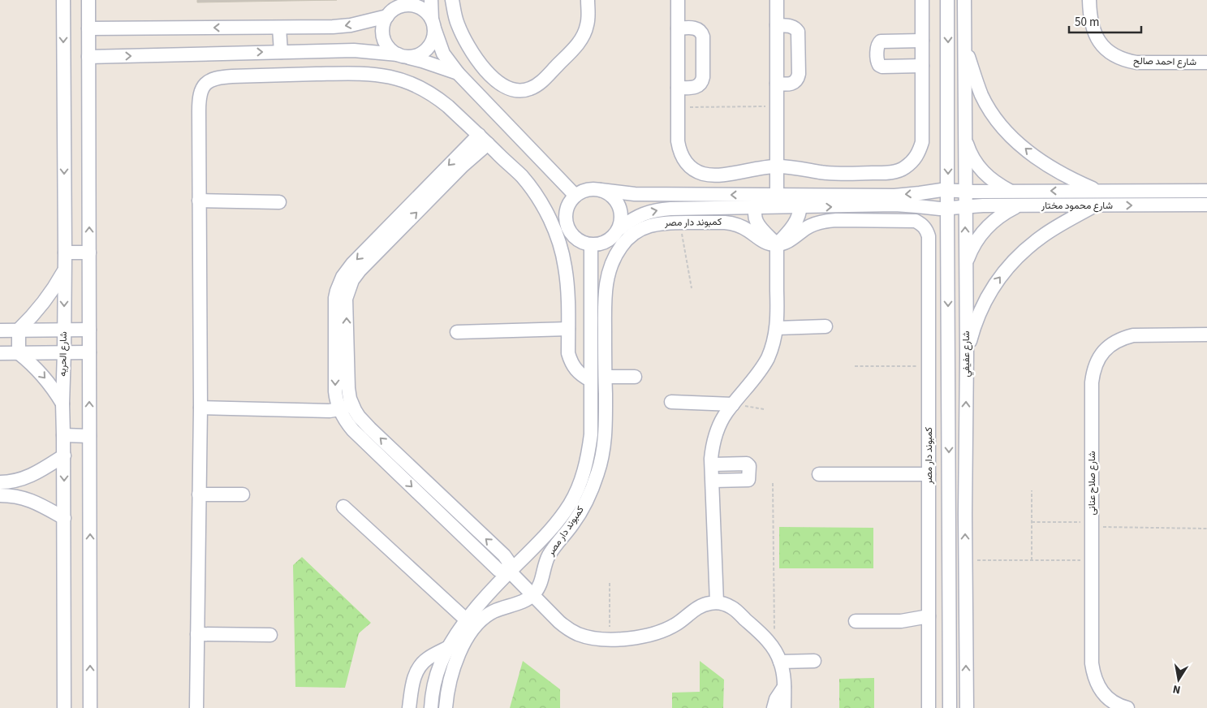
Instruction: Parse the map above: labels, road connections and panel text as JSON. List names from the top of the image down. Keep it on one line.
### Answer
{"streets":{"street":["شارع احمد صالح","شارع محمود مختار","كمبوند دار مصر","شارع الحريه","شارع عفيفي","شارع صلاح عنانى"]},"crossings":[["شارع محمود مختار","شارع عفيفي"]],"scale_bar":"50 m","north":"bottom"}
